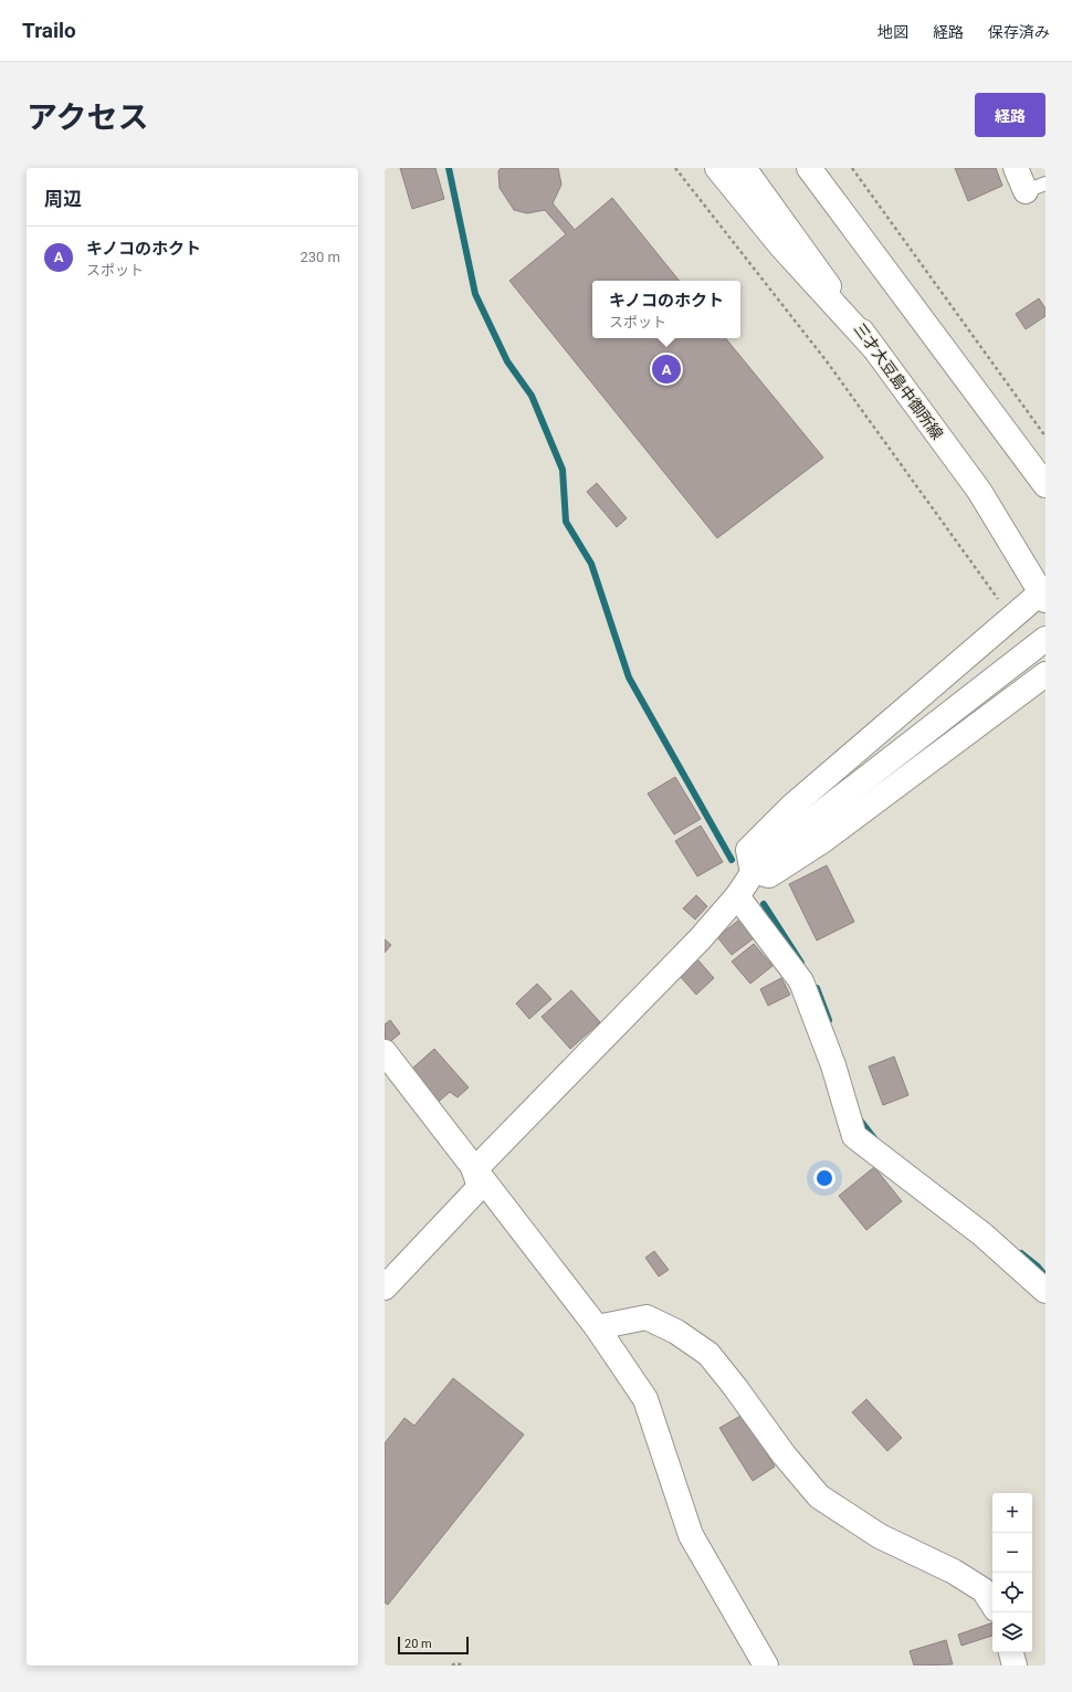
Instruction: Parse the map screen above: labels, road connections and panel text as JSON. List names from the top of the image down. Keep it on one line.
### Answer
{"streets":{"main road":["三才大豆島中御所線"]},"scale_bar":"20 m","page":{"header":"Trailo","nav":["地図","経路","保存済み"],"title":"アクセス","buttons":"経路","heading":"周辺","list":[{"mark":"A","name":"キノコのホクト","note":"スポット","value":"230 m"}],"popup":["キノコのホクト","スポット"],"pins":"A","map_buttons":["+","−"],"scale":"20 m"}}
